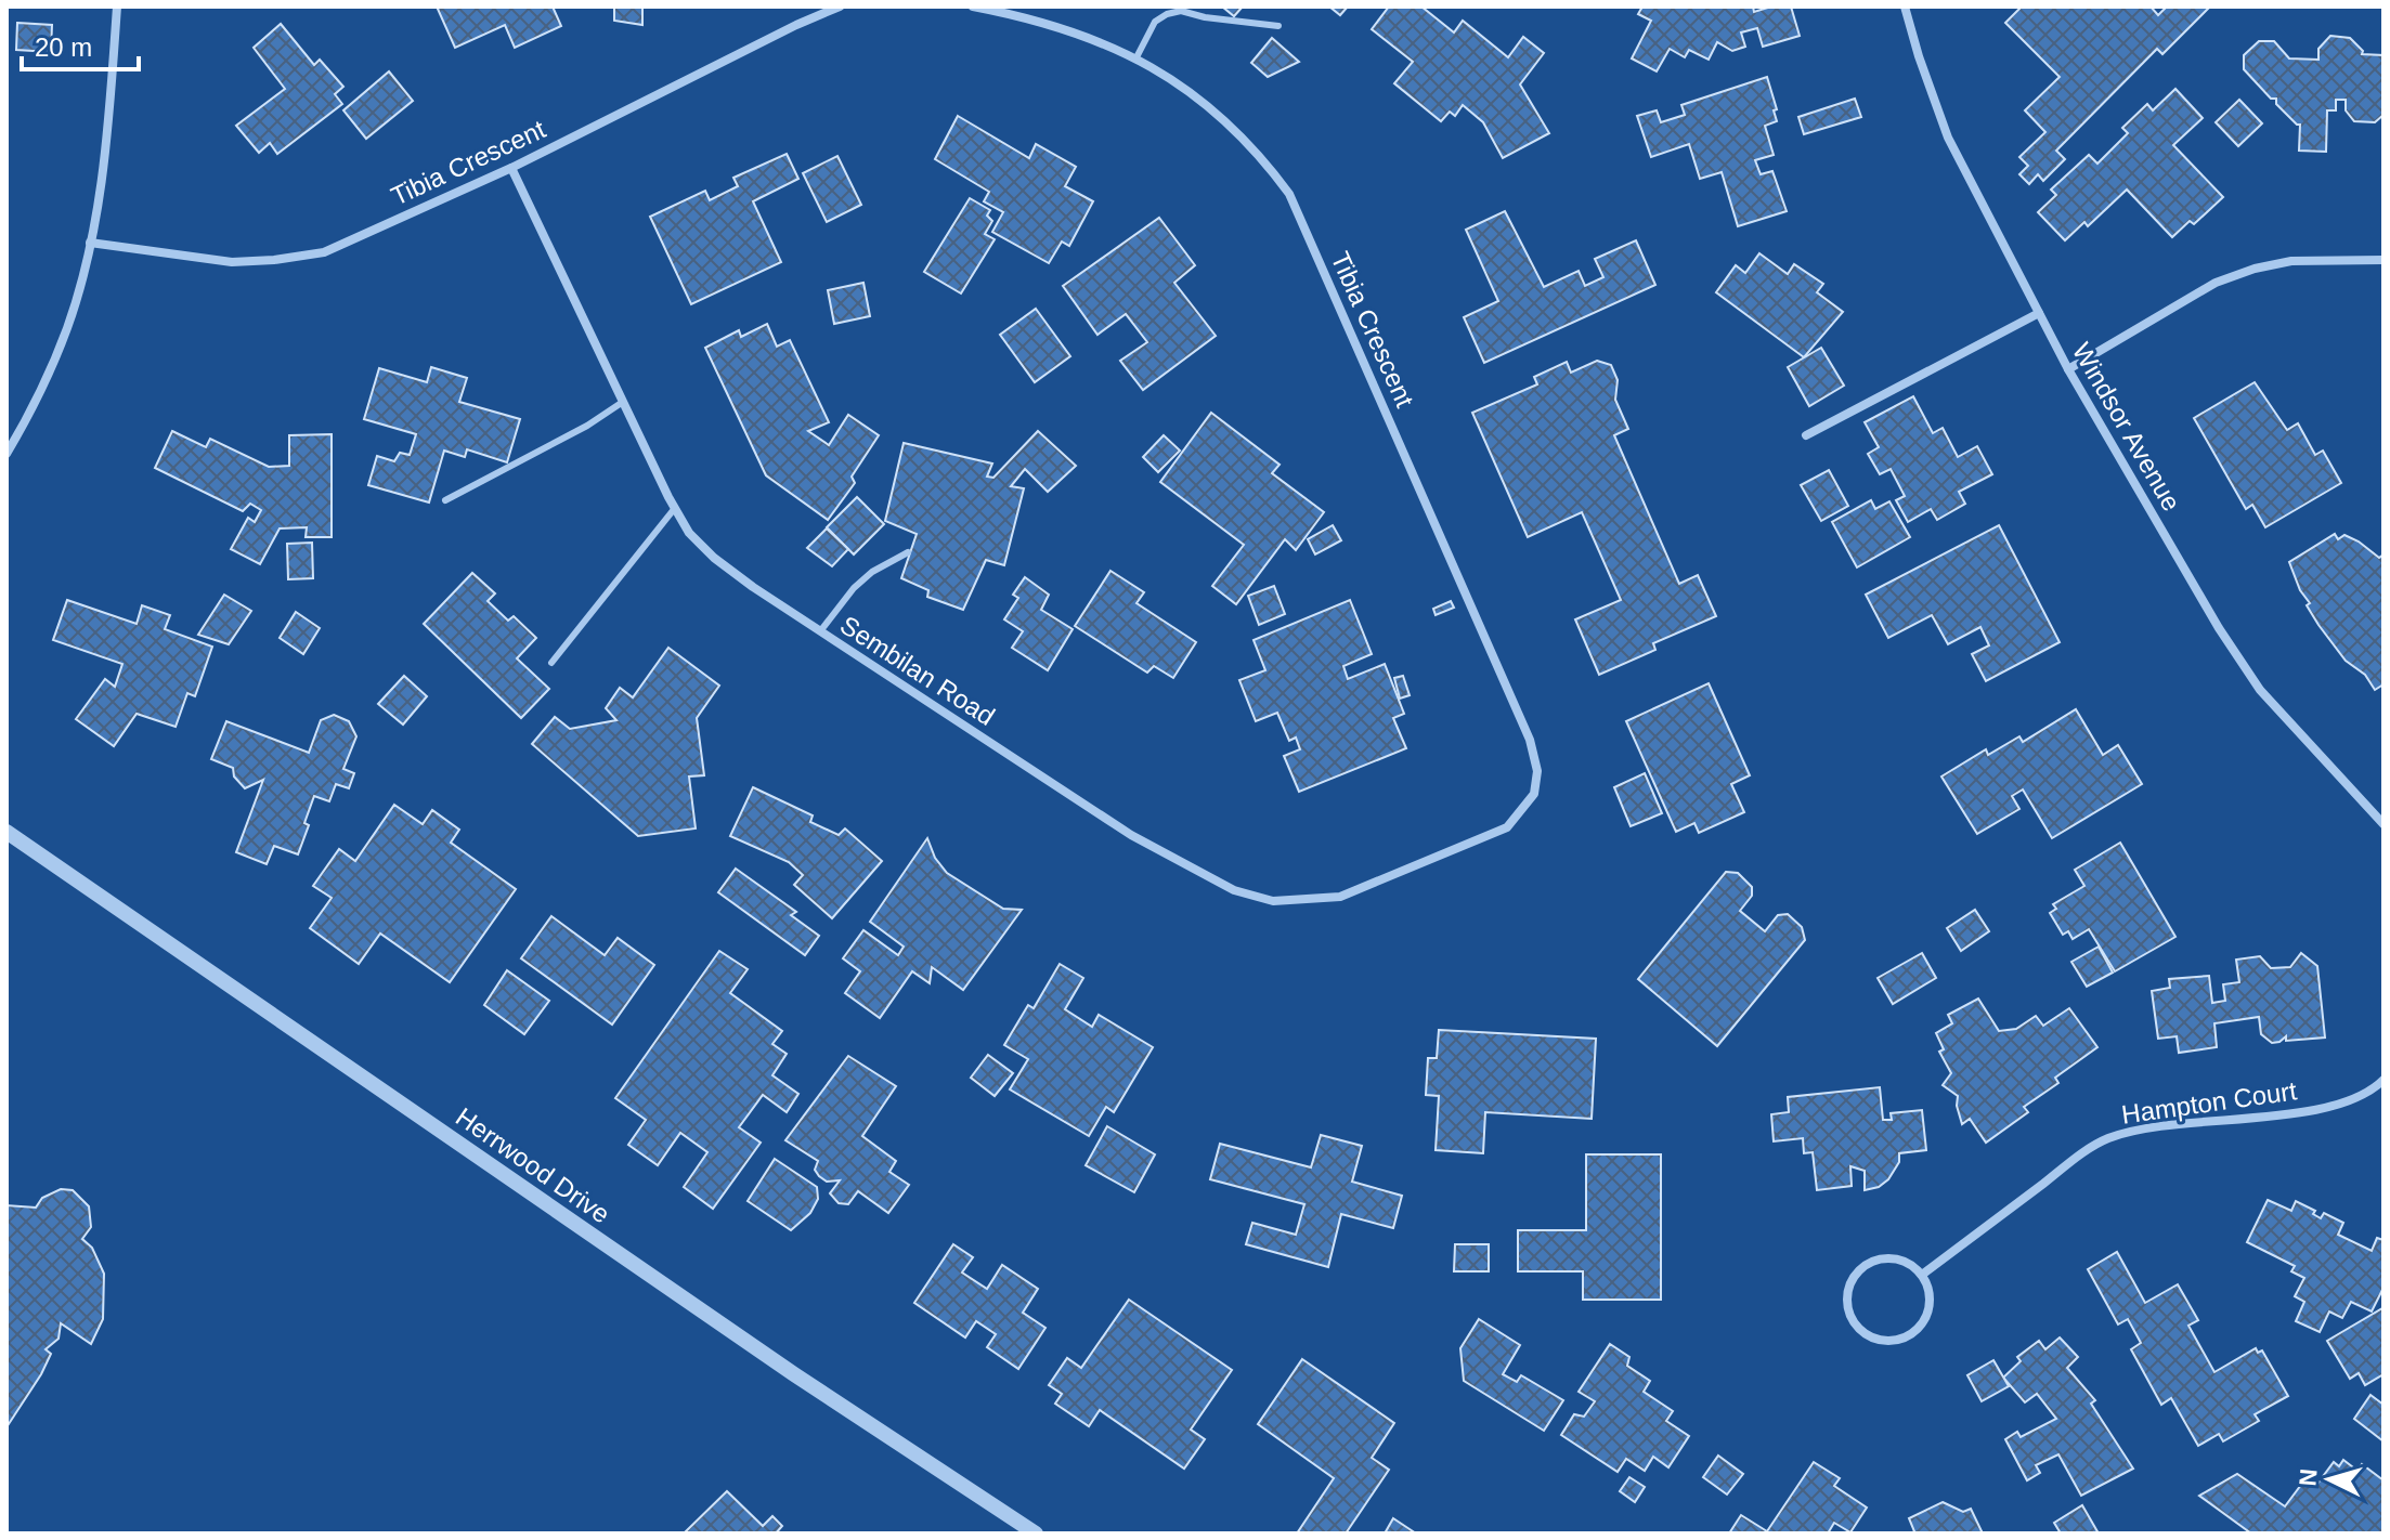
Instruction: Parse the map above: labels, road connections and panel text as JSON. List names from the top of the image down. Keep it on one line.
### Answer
{"streets":{"street":["Tibia Crescent","Windsor Avenue","Sembilan Road","Hampton Court","Herrwood Drive"]},"crossings":[["Tibia Crescent","Sembilan Road"]],"scale_bar":"20 m","north":"left"}
